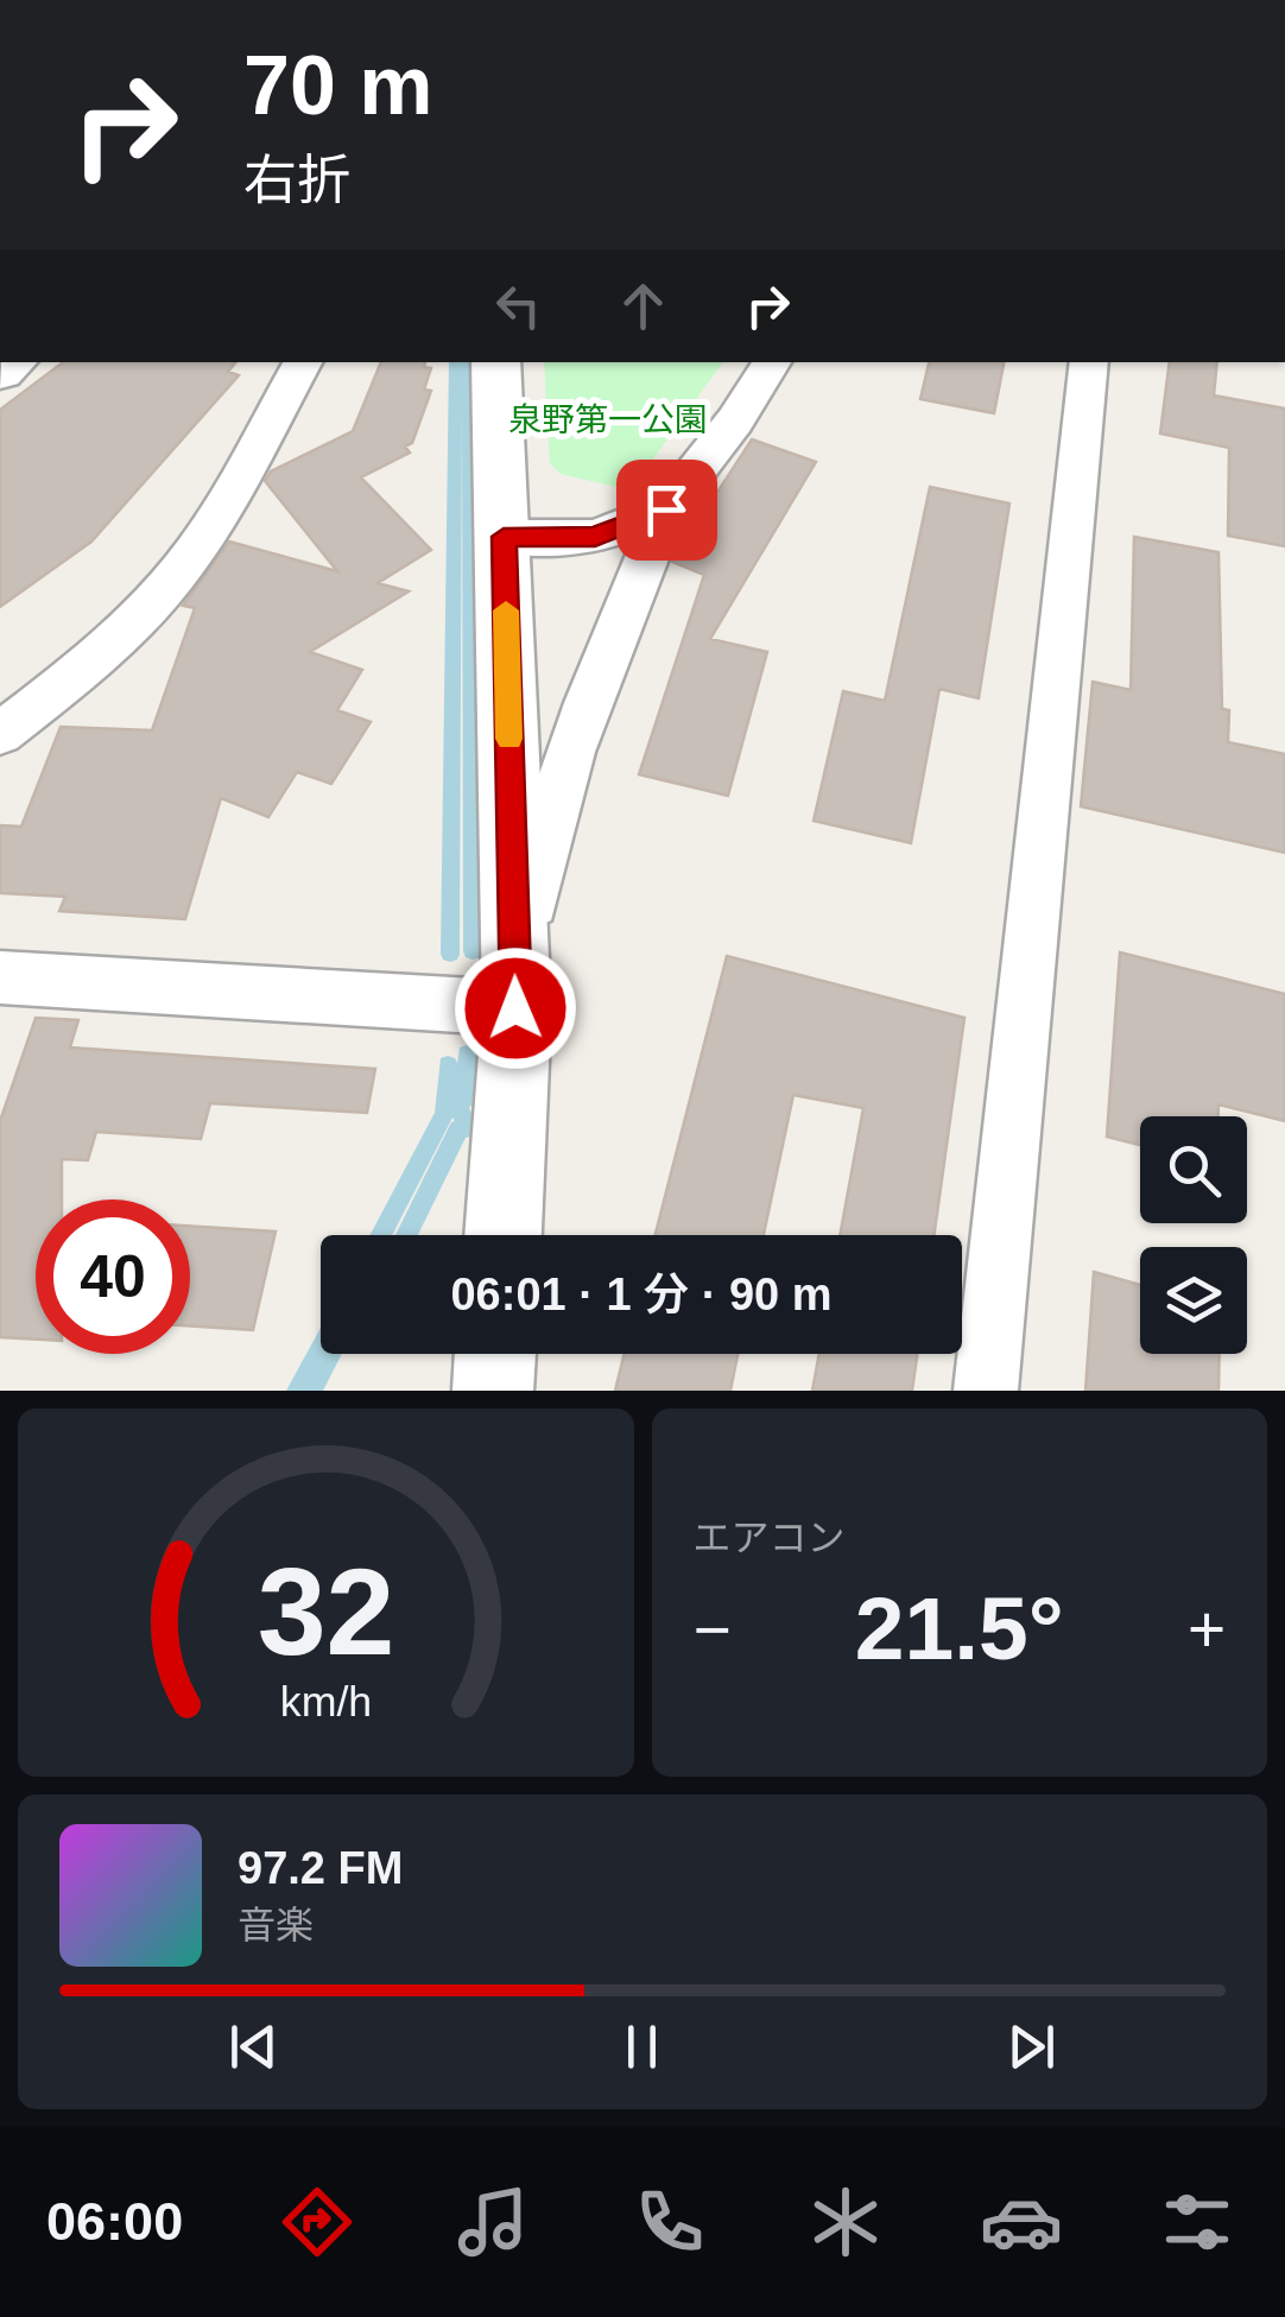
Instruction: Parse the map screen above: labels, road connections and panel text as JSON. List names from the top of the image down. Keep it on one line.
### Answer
{"parks":["泉野第一公園"],"page":{"turn":["70 m","右折"],"limit":"40","trip":"06:01 · 1 分 · 90 m","tile":"エアコン","heat":["−","21.5°","+"],"song":["97.2 FM","音楽"],"tabs":"06:00","gauge":["32","km/h"]}}
